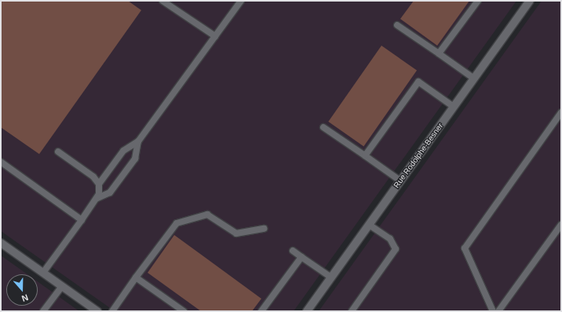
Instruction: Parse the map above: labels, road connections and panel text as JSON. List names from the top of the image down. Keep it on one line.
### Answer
{"streets":{"street":["Rue Rodolphe-Besner"]},"north":"bottom"}
